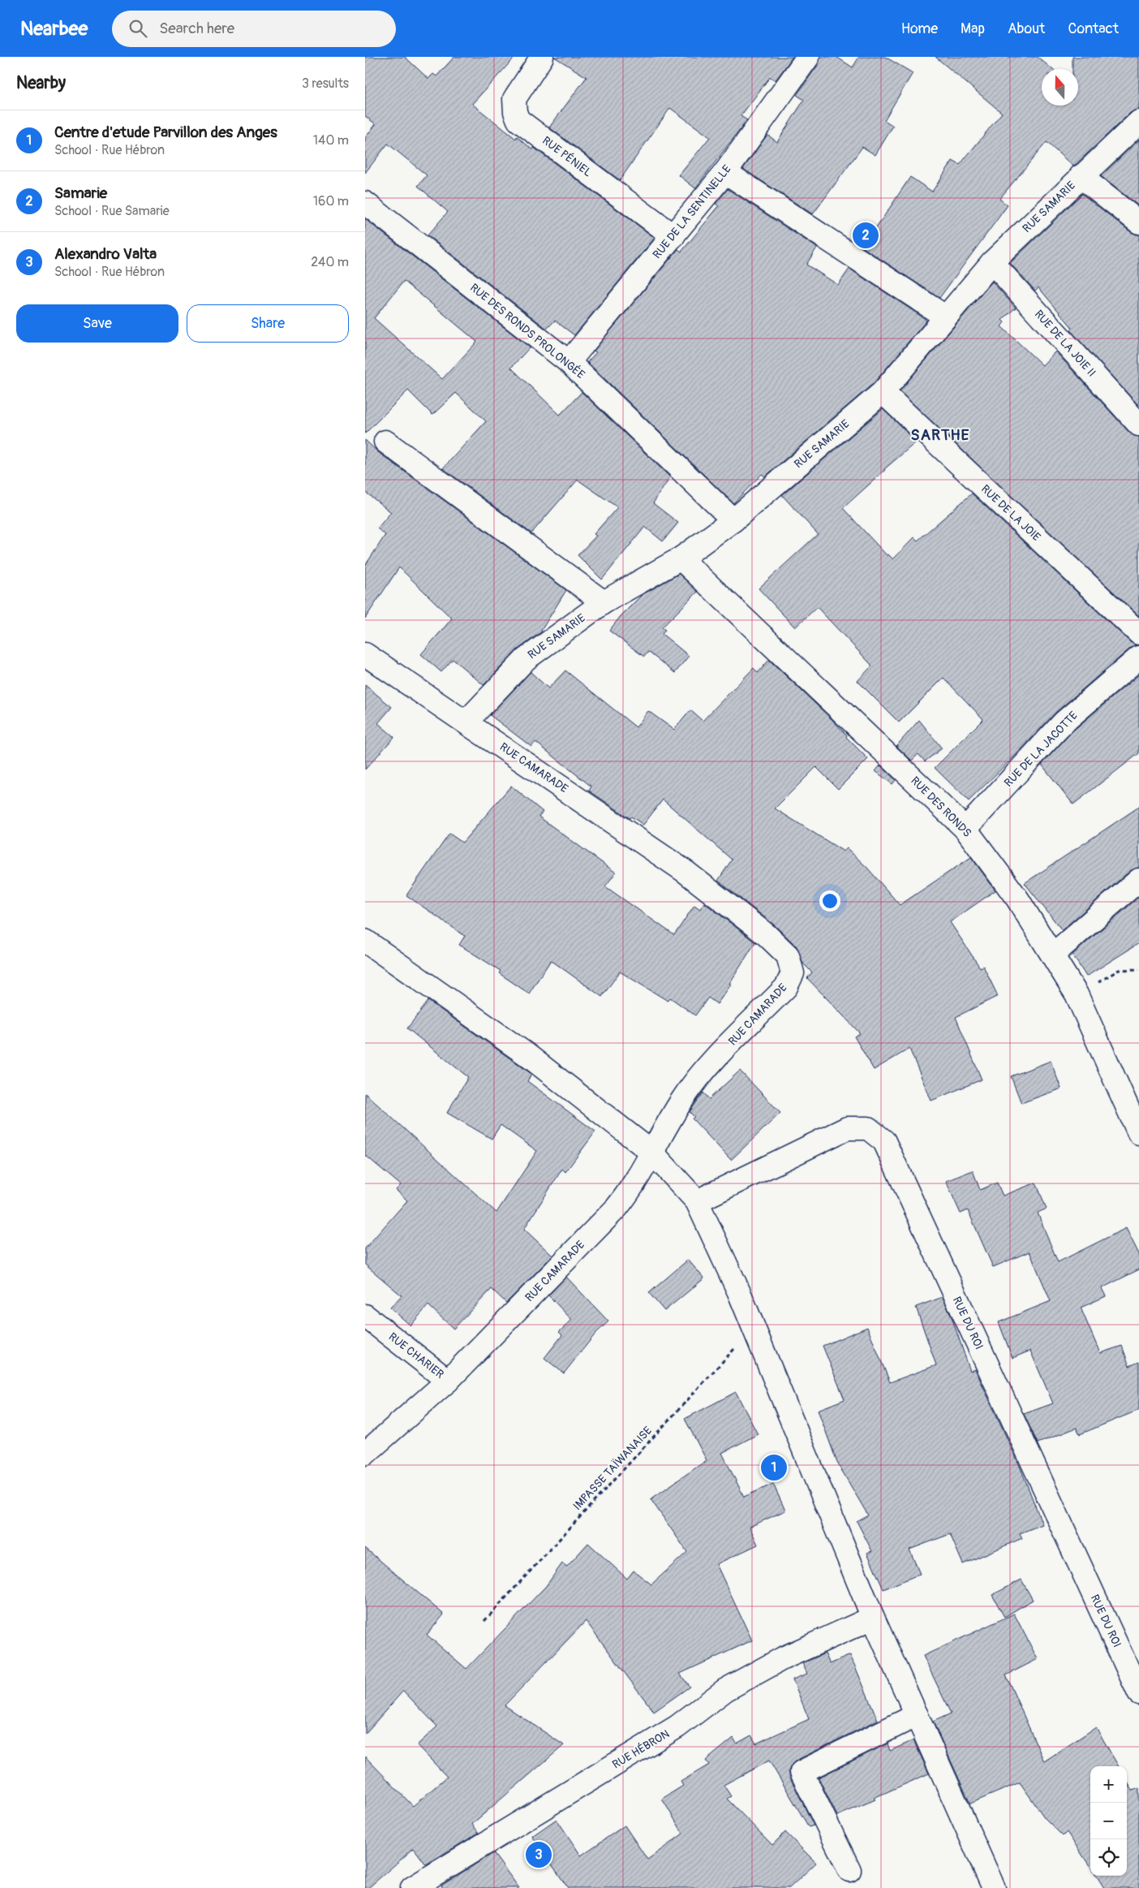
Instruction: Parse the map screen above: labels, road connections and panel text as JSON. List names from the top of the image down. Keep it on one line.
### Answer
{"streets":{"street":["RUE PÉNIEL","RUE SAMARIE","RUE DE LA SENTINELLE","RUE DES RONDS PROLONGÉE","RUE DE LA JOIE II","RUE DE LA JOIE","RUE DE LA JACOTTE","RUE CAMARADE","RUE DES RONDS","RUE DU ROI","RUE CHARIER","RUE HÉBRON"],"path":["IMPASSE TAÏWANAISE"]},"crossings":[["RUE PÉNIEL","RUE DE LA SENTINELLE"],["RUE SAMARIE","RUE DES RONDS PROLONGÉE"],["RUE SAMARIE","RUE DE LA JOIE II"],["RUE SAMARIE","RUE DE LA JOIE"],["RUE SAMARIE","RUE CAMARADE"],["RUE SAMARIE","RUE DES RONDS"],["RUE DE LA SENTINELLE","RUE DES RONDS PROLONGÉE"],["RUE DE LA JACOTTE","RUE DES RONDS"],["RUE CAMARADE","RUE CHARIER"]],"districts":["SARTHE"],"north":"top","page":{"header":"Nearbee","search":"Search here","nav":["Home","Map","About","Contact"],"heading":["Nearby","3 results"],"list":[{"mark":"1","name":"Centre d'etude Parvillon des Anges","note":"School · Rue Hébron","value":"140 m"},{"mark":"2","name":"Samarie","note":"School · Rue Samarie","value":"160 m"},{"mark":"3","name":"Alexandro Valta","note":"School · Rue Hébron","value":"240 m"}],"pins":["2","1","3"],"buttons":["Save","Share"],"map_buttons":["+","−"]}}
